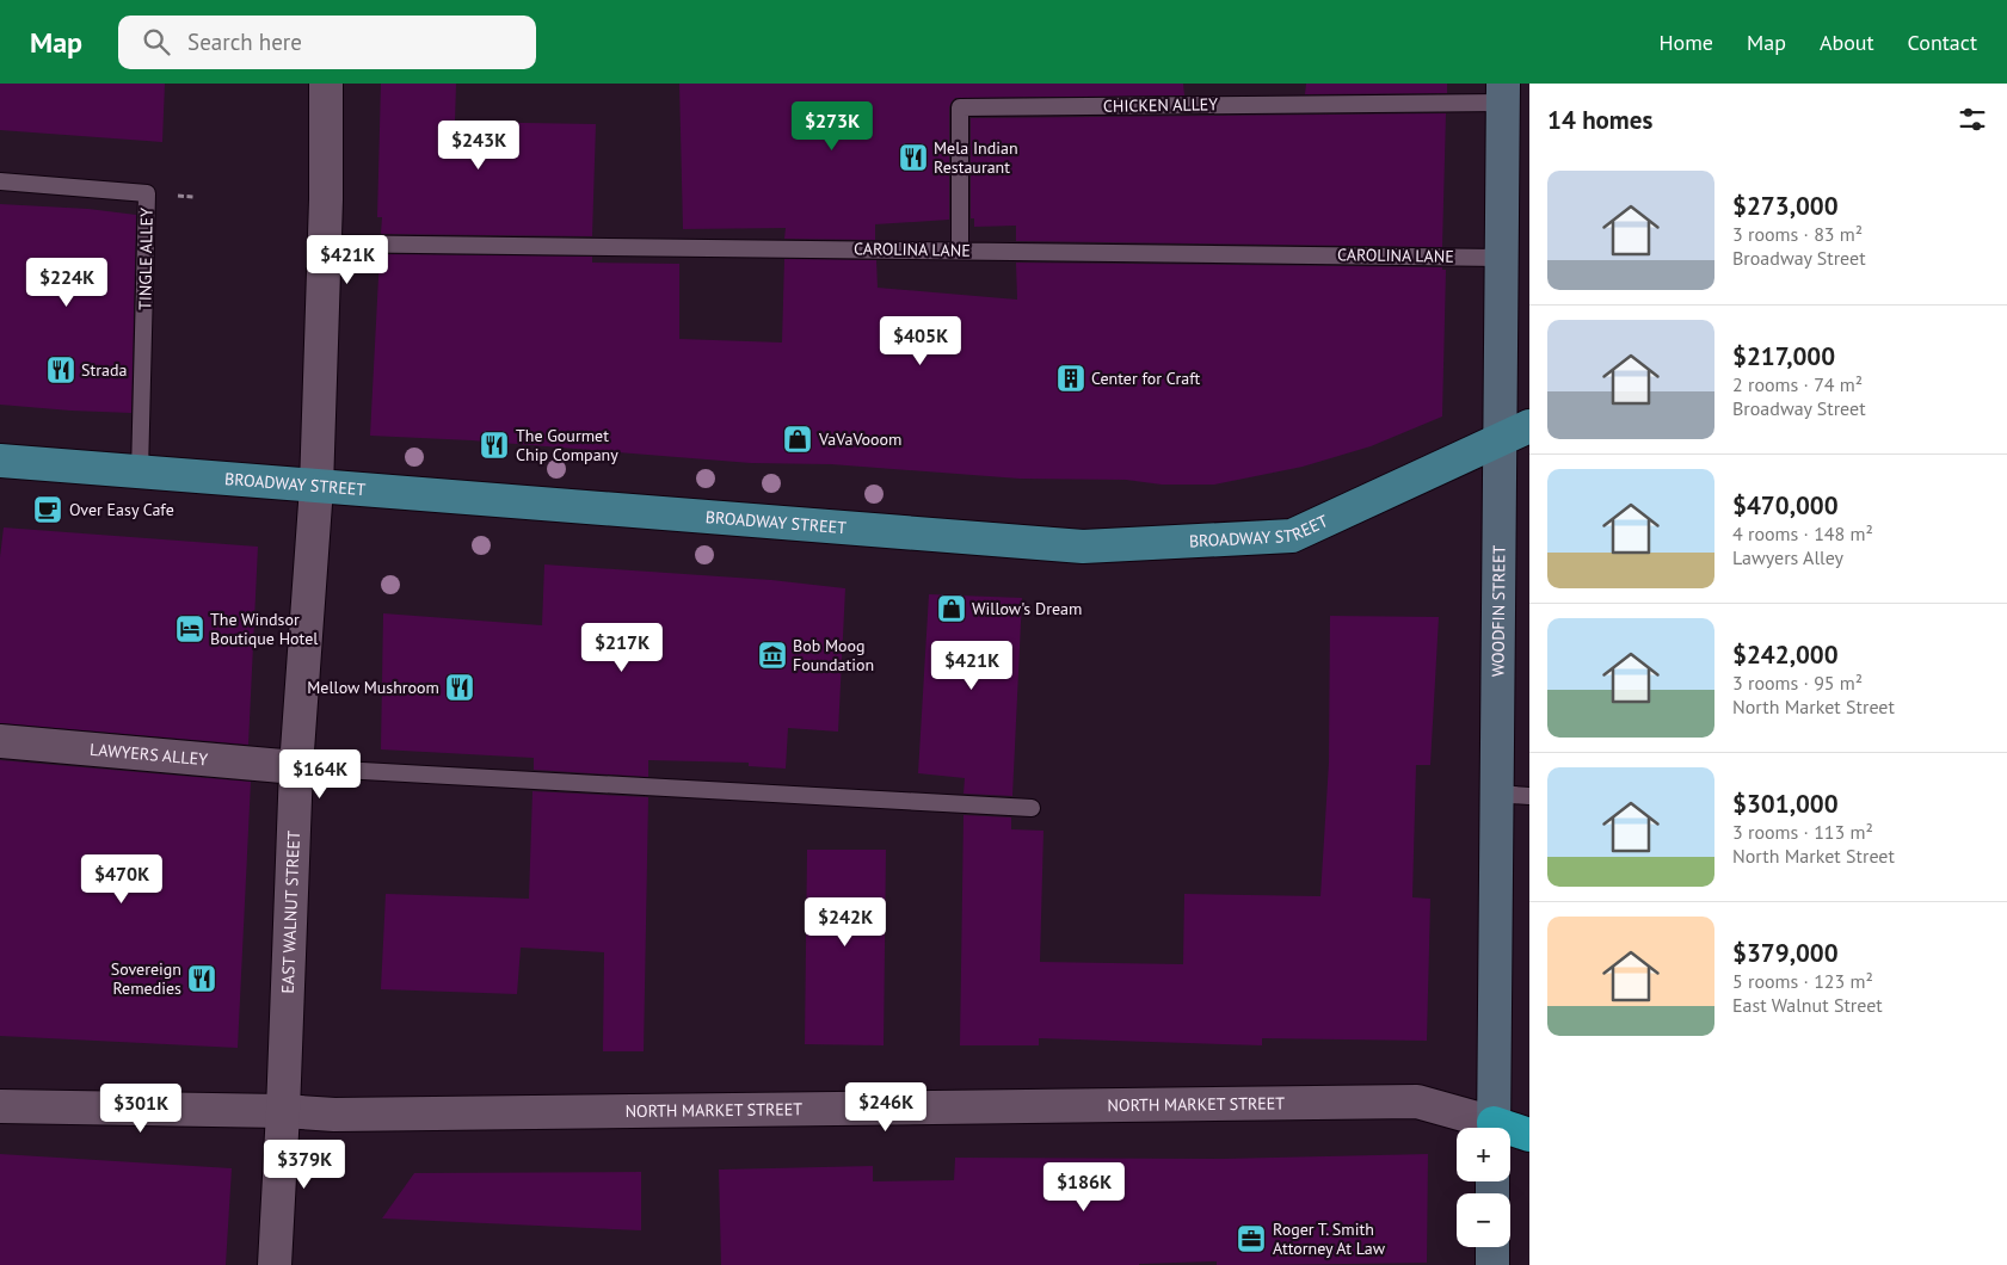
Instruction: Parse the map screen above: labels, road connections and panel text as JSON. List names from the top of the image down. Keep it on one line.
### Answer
{"streets":{"main road":["BROADWAY STREET","WOODFIN STREET"],"street":["LAWYERS ALLEY","EAST WALNUT STREET","NORTH MARKET STREET"],"lane":["CHICKEN ALLEY","CAROLINA LANE","TINGLE ALLEY"]},"crossings":[["CHICKEN ALLEY","CAROLINA LANE"],["CHICKEN ALLEY","WOODFIN STREET"],["CAROLINA LANE","WOODFIN STREET"],["CAROLINA LANE","EAST WALNUT STREET"],["TINGLE ALLEY","BROADWAY STREET"],["BROADWAY STREET","WOODFIN STREET"],["BROADWAY STREET","EAST WALNUT STREET"],["LAWYERS ALLEY","EAST WALNUT STREET"],["EAST WALNUT STREET","NORTH MARKET STREET"]],"places":{"restaurant":["Mela Indian Restaurant","Strada","The Gourmet Chip Company","Mellow Mushroom","Sovereign Remedies"],"building":["Center for Craft"],"shop":["VaVaVooom","Willow's Dream"],"cafe":["Over Easy Cafe"],"hotel":["The Windsor Boutique Hotel"],"museum":["Bob Moog Foundation"],"office":["Roger T. Smith Attorney At Law"]},"page":{"header":"Map","search":"Search here","nav":["Home","Map","About","Contact"],"heading":"14 homes","price":["$273K","$243K","$421K","$224K","$405K","$217K","$421K","$164K","$470K","$242K","$246K","$301K","$379K","$186K"],"list":[{"name":"$273,000","note":"3 rooms · 83 m² · Broadway Street"},{"name":"$217,000","note":"2 rooms · 74 m² · Broadway Street"},{"name":"$470,000","note":"4 rooms · 148 m² · Lawyers Alley"},{"name":"$242,000","note":"3 rooms · 95 m² · North Market Street"},{"name":"$301,000","note":"3 rooms · 113 m² · North Market Street"},{"name":"$379,000","note":"5 rooms · 123 m² · East Walnut Street"}],"map_buttons":["+","−"]}}
